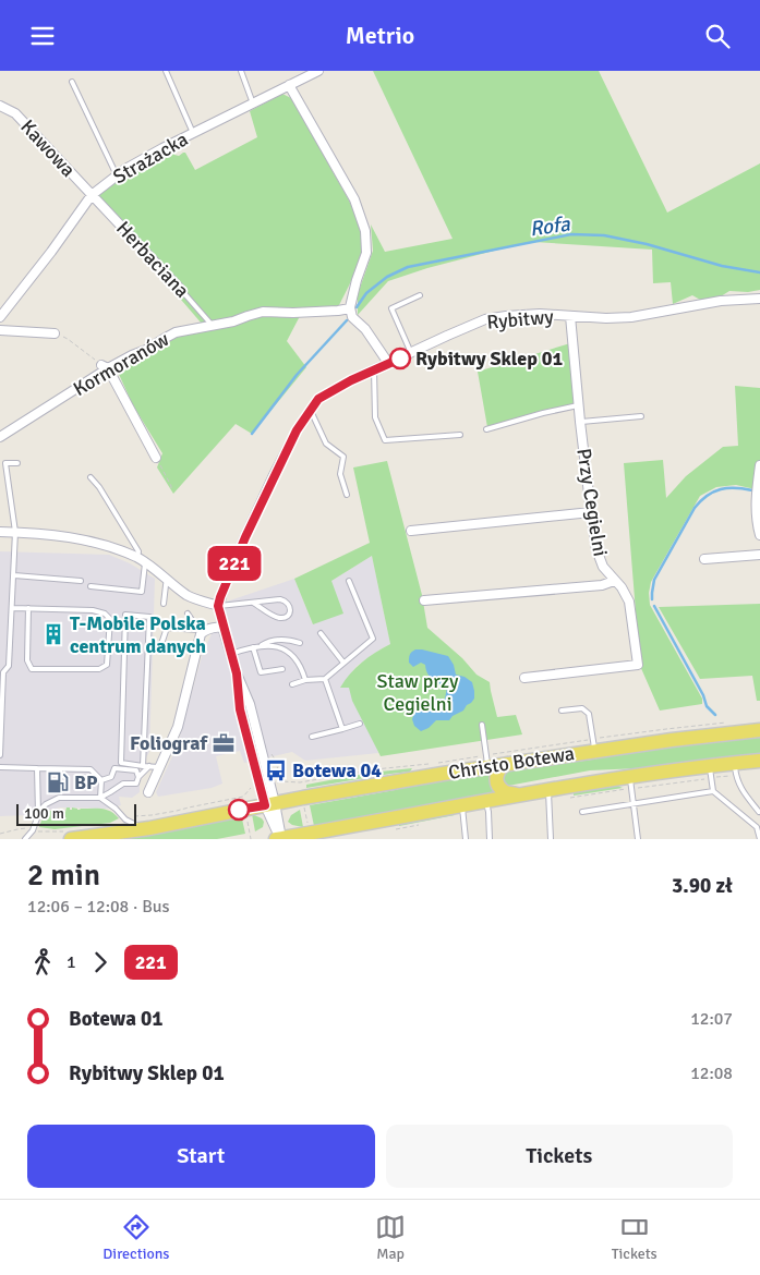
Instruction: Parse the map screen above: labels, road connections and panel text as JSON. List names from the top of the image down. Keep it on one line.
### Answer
{"streets":{"main road":["Christo Botewa"],"street":["Kawowa","Strażacka","Herbaciana","Rybitwy","Kormoranów","Przy Cegielni"]},"crossings":[["Kawowa","Strażacka"],["Kawowa","Herbaciana"],["Strażacka","Herbaciana"],["Herbaciana","Kormoranów"],["Rybitwy","Przy Cegielni"]],"water":["Rofa"],"parks":["Staw przy Cegielni"],"places":{"other":["Rybitwy Sklep 01"],"building":["T‑Mobile Polska centrum danych"],"office":["Foliograf"],"bus stop":["Botewa 04"],"fuel station":["BP"]},"lines":["bus line 221"],"scale_bar":"100 m","page":{"header":"Metrio","on_map":"221","scale":"100 m","heading":["2 min","12:06 – 12:08 · Bus","3.90 zł"],"legs":["1","221"],"list":[{"name":"Botewa 01","value":"12:07"},{"name":"Rybitwy Sklep 01","value":"12:08"}],"buttons":["Start","Tickets"],"tabs":["Directions","Map","Tickets"]}}
